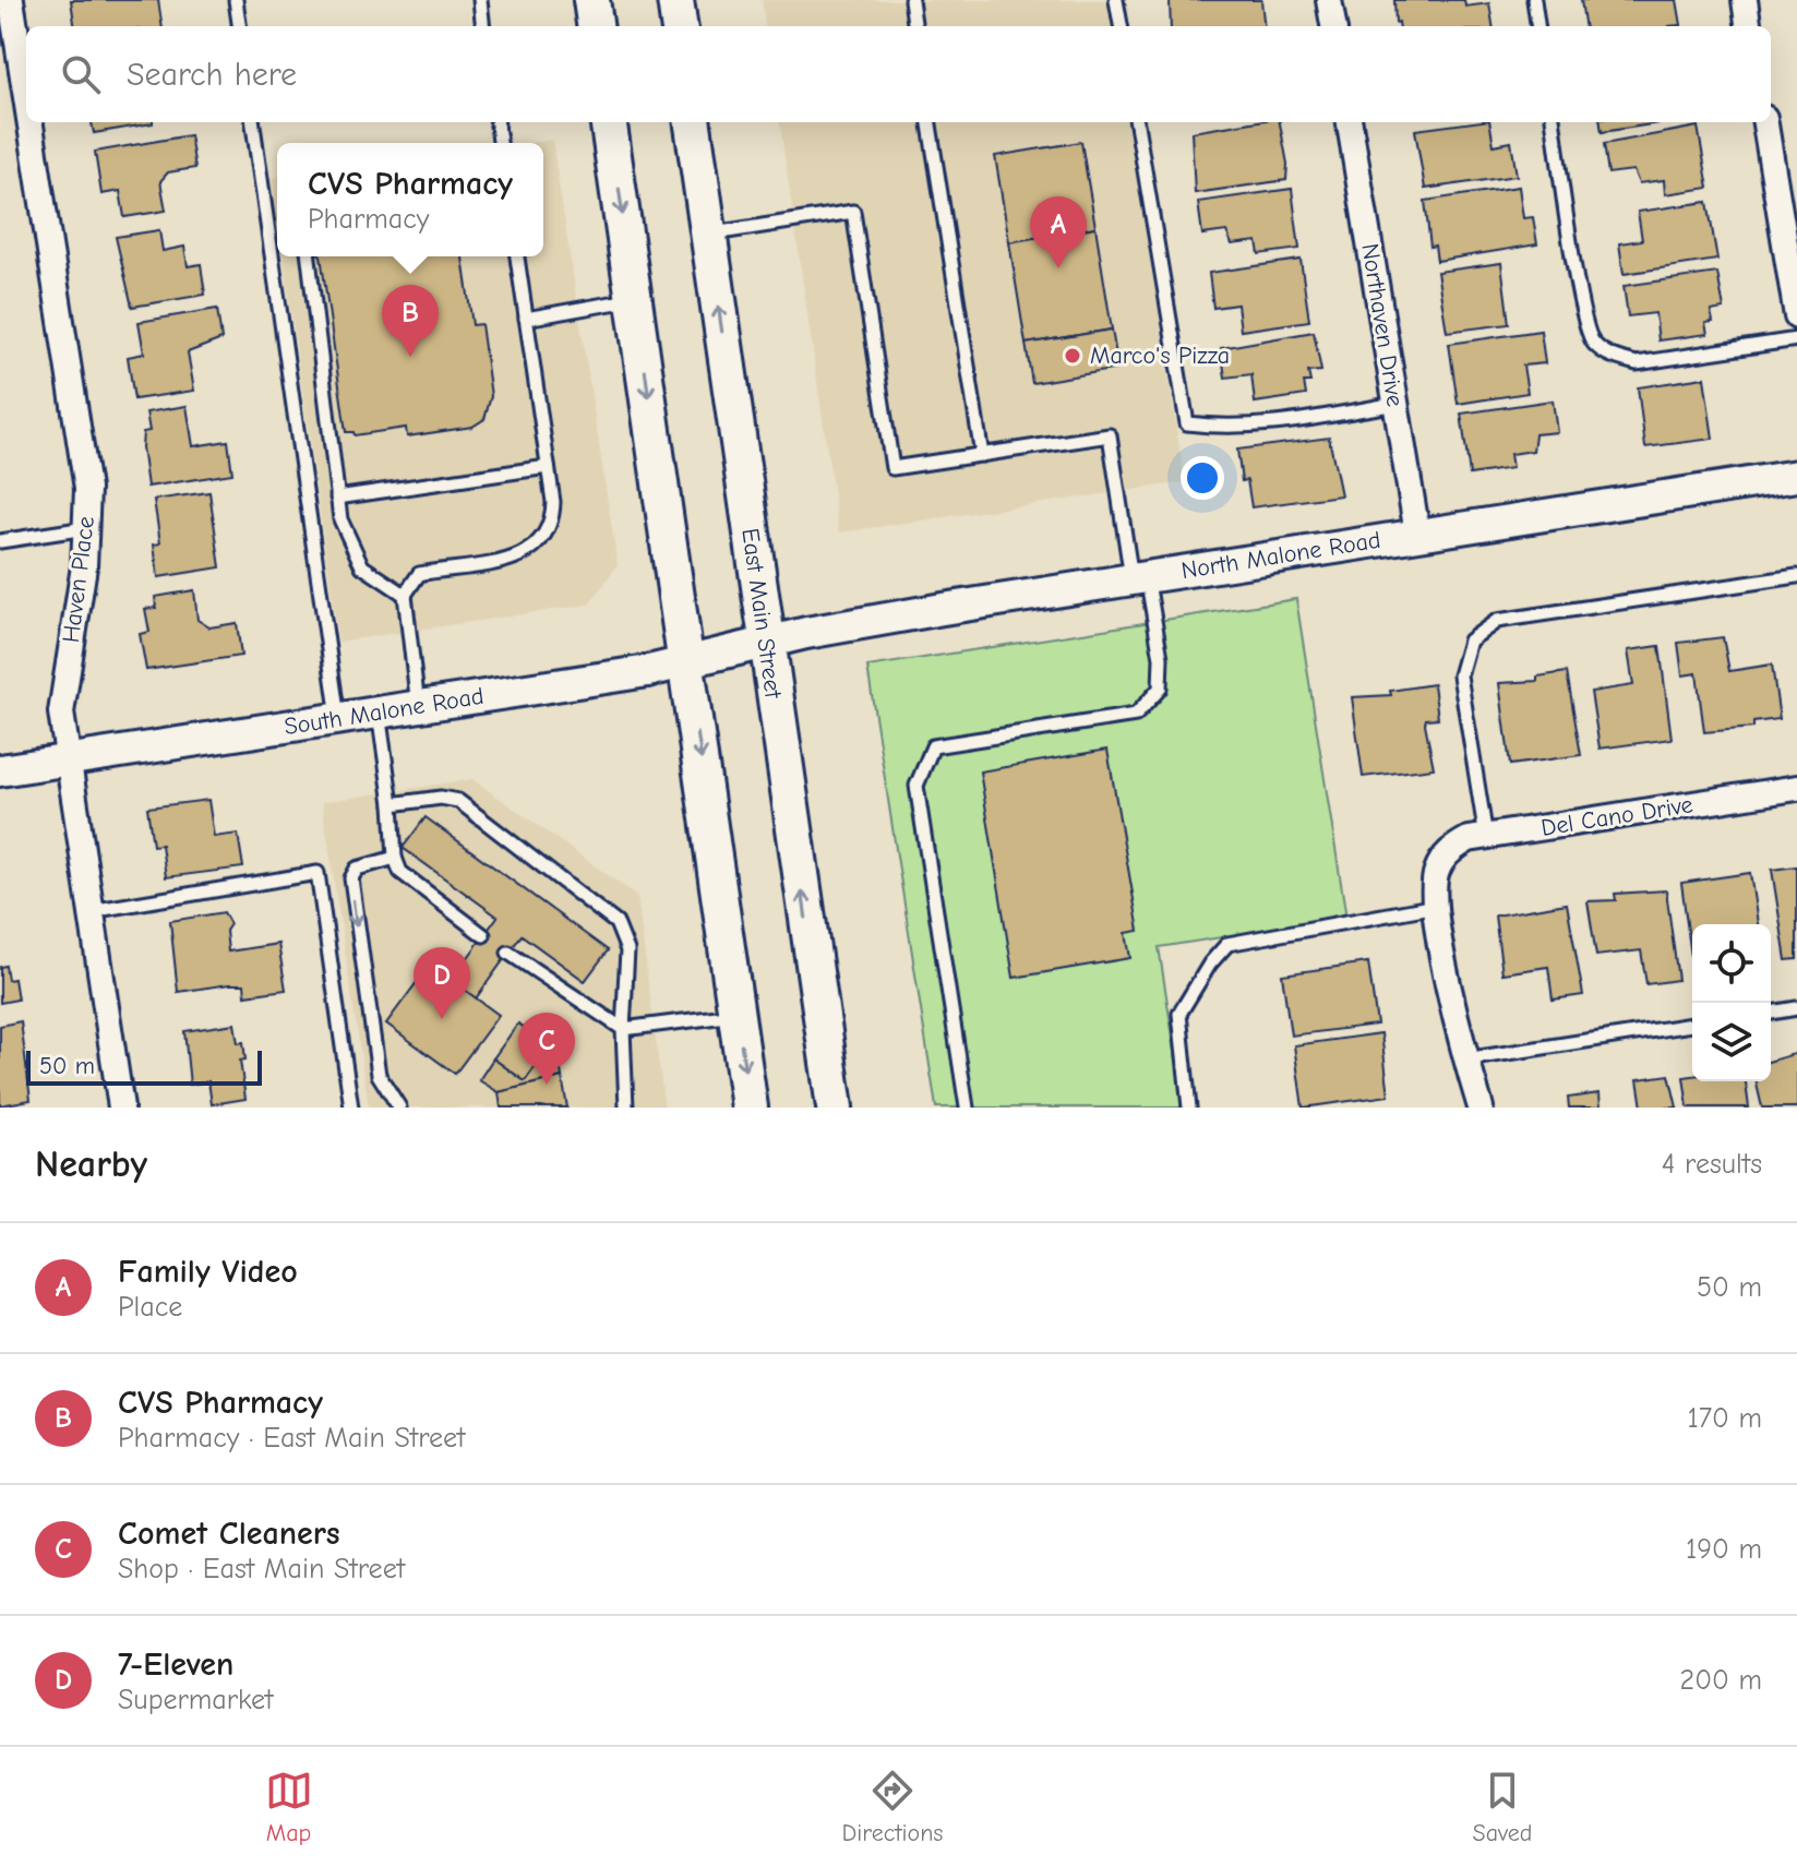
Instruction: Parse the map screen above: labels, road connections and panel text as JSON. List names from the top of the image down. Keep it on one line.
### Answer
{"streets":{"main road":["East Main Street"],"street":["Northaven Drive","North Malone Road","Haven Place","South Malone Road","Del Cano Drive"]},"crossings":[["Northaven Drive","North Malone Road"],["North Malone Road","East Main Street"],["North Malone Road","South Malone Road"],["Haven Place","South Malone Road"],["East Main Street","South Malone Road"]],"places":["Marco's Pizza"],"scale_bar":"50 m","page":{"search":"Search here","popup":["CVS Pharmacy","Pharmacy"],"pins":["A","B","D","C"],"scale":"50 m","heading":["Nearby","4 results"],"list":[{"mark":"A","name":"Family Video","note":"Place","value":"50 m"},{"mark":"B","name":"CVS Pharmacy","note":"Pharmacy · East Main Street","value":"170 m"},{"mark":"C","name":"Comet Cleaners","note":"Shop · East Main Street","value":"190 m"},{"mark":"D","name":"7-Eleven","note":"Supermarket","value":"200 m"}],"nav":["Map","Directions","Saved"]}}
